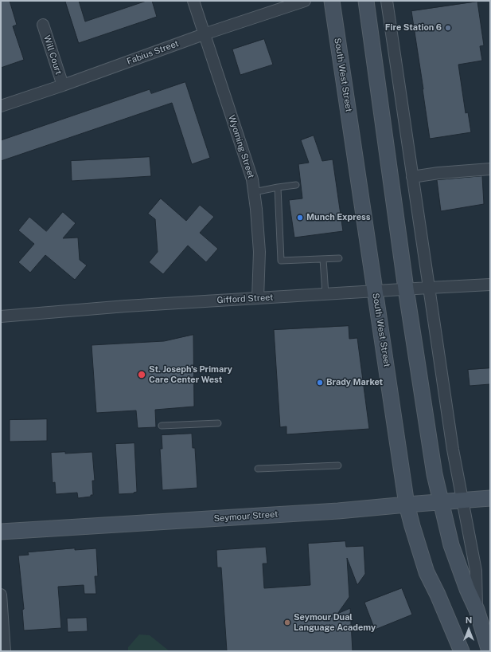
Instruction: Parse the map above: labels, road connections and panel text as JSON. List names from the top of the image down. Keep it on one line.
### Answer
{"streets":{"main road":["South West Street","Seymour Street"],"street":["Fabius Street","Will Court","Wyoming Street","Gifford Street"]},"crossings":[["Fabius Street","Will Court"],["Fabius Street","Wyoming Street"],["South West Street","Gifford Street"],["South West Street","Seymour Street"],["Wyoming Street","Gifford Street"]],"places":["Fire Station 6","Munch Express","St. Joseph's Primary Care Center West","Brady Market","Seymour Dual Language Academy"],"north":"top"}
